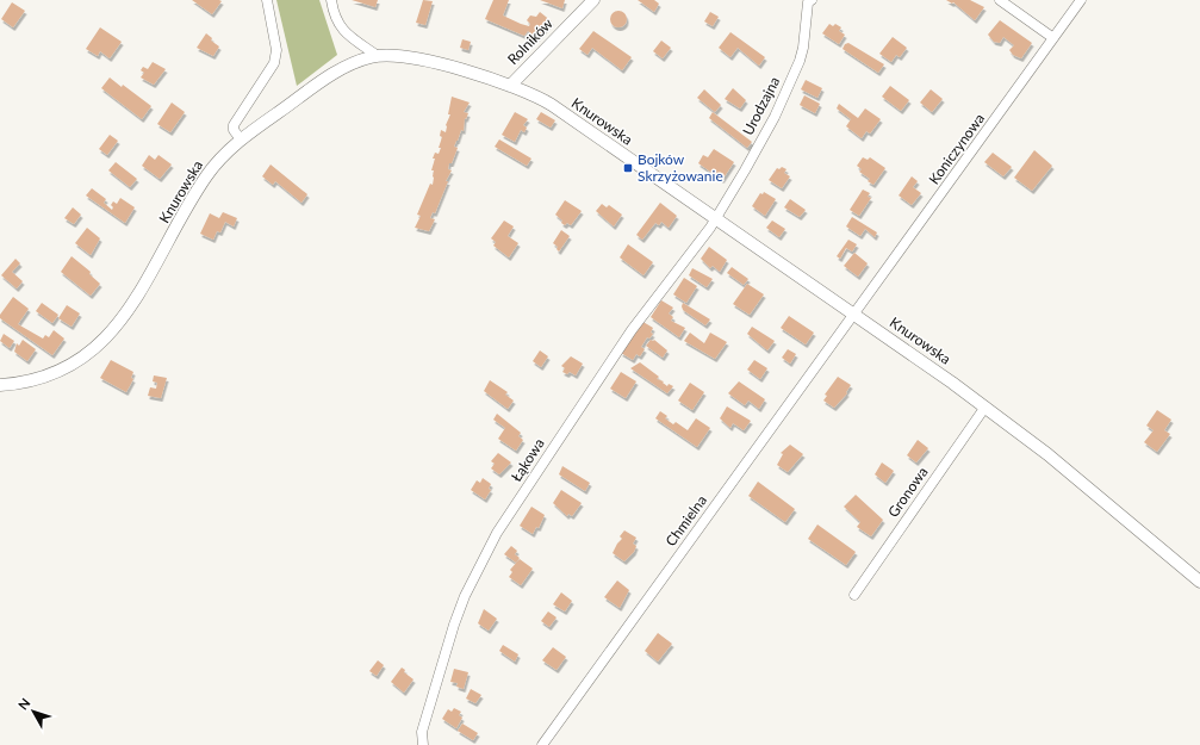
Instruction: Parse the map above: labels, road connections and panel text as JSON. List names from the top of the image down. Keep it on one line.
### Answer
{"streets":{"street":["Rolników","Urodzajna","Knurowska","Koniczynowa","Łąkowa","Gronowa","Chmielna"]},"crossings":[["Rolników","Knurowska"],["Urodzajna","Knurowska"],["Urodzajna","Łąkowa"],["Knurowska","Koniczynowa"],["Knurowska","Łąkowa"],["Knurowska","Gronowa"],["Knurowska","Chmielna"],["Koniczynowa","Chmielna"]],"places":{"transit":["Bojków Skrzyżowanie"]},"north":"top left"}
